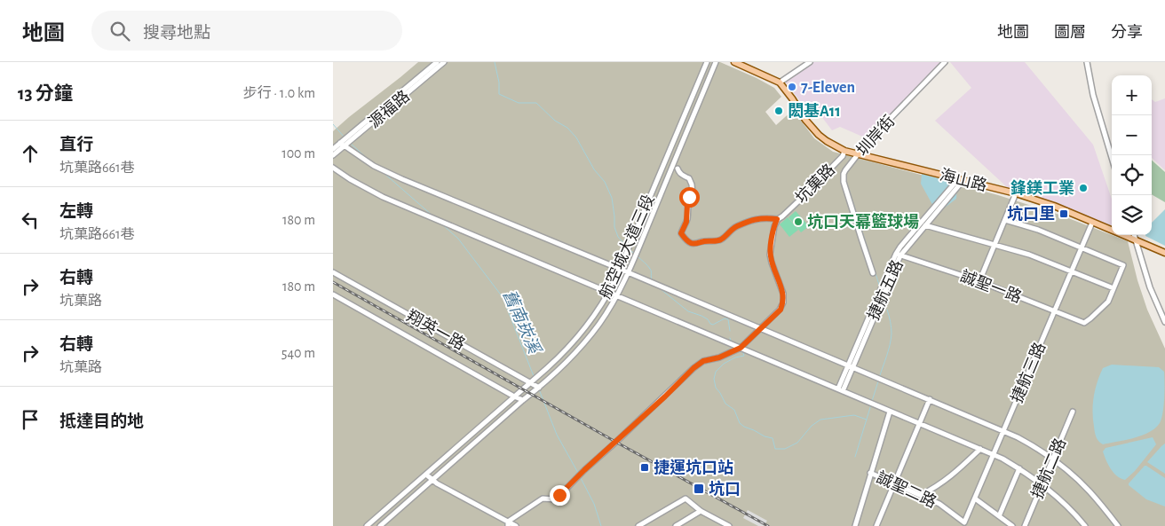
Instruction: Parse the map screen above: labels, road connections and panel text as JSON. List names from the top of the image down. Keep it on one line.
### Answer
{"streets":{"main road":["海山路"],"street":["源福路","圳岸街","坑菓路","航空城大道三段","誠聖一路","捷航五路","翔英一路","捷航三路","捷航二路","誠聖二路"]},"crossings":[["圳岸街","海山路"],["海山路","坑菓路"],["海山路","捷航五路"],["海山路","捷航三路"],["航空城大道三段","翔英一路"],["誠聖一路","捷航五路"],["誠聖一路","捷航三路"],["捷航三路","誠聖二路"]],"water":["舊南崁溪"],"places":{"other":["7-Eleven","閎基A11","鋒鎂工業","坑口天幕籃球場"],"transit":["坑口里","捷運坑口站","坑口"]},"page":{"header":"地圖","search":"搜尋地點","nav":["地圖","圖層","分享"],"heading":["13 分鐘","步行 · 1.0 km"],"map_buttons":["+","−"],"list":[["直行","坑菓路661巷","100 m"],["左轉","坑菓路661巷","180 m"],["右轉","坑菓路","180 m"],["右轉","坑菓路","540 m"],"抵達目的地"]}}
